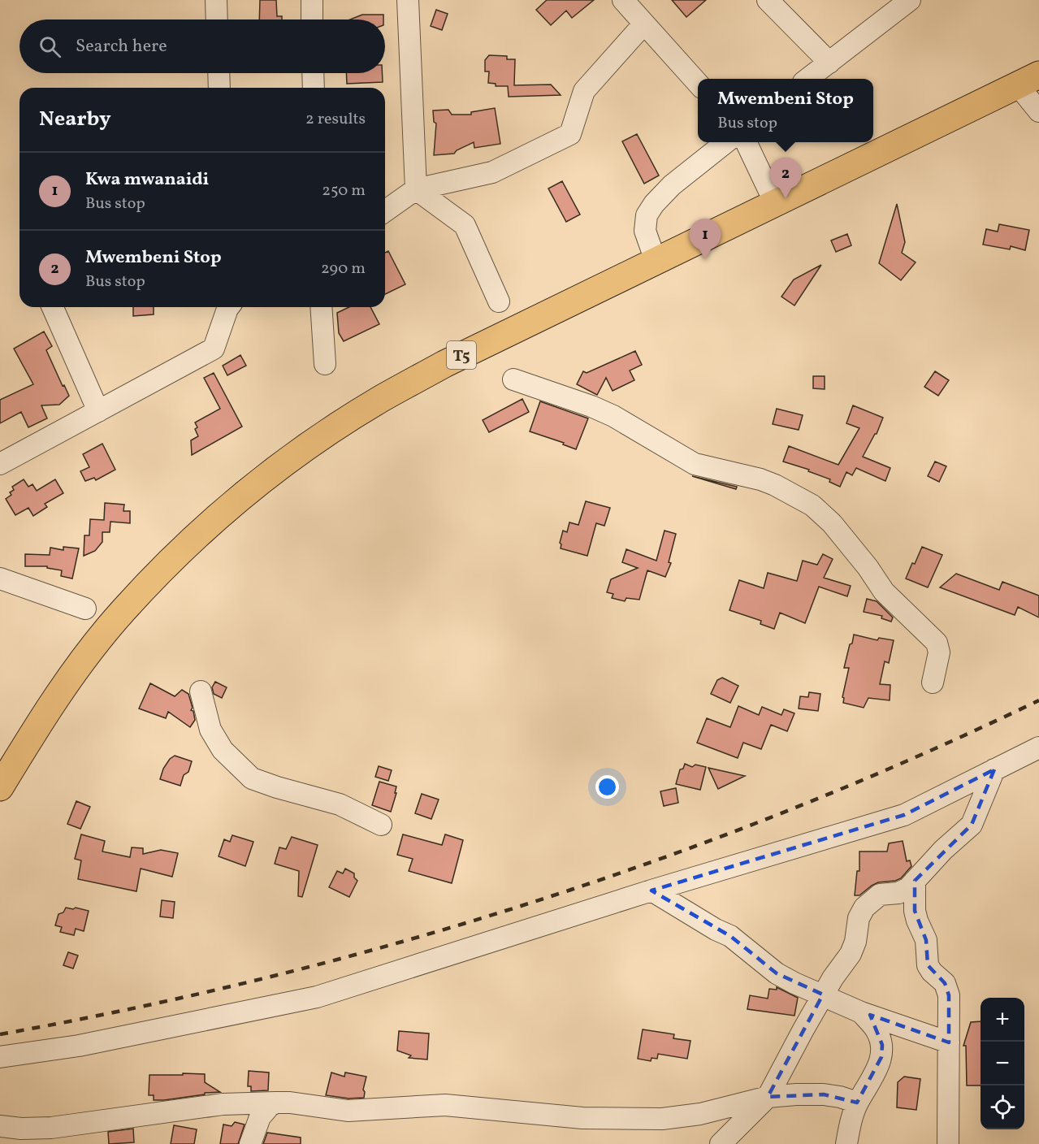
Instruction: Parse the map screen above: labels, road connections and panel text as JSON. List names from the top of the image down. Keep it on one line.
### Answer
{"streets":{"highway":["T5"]},"page":{"search":"Search here","popup":["Mwembeni Stop","Bus stop"],"heading":["Nearby","2 results"],"list":[{"mark":"1","name":"Kwa mwanaidi","note":"Bus stop","value":"250 m"},{"mark":"2","name":"Mwembeni Stop","note":"Bus stop","value":"290 m"}],"pins":["2","1"],"map_buttons":["+","−"]}}
